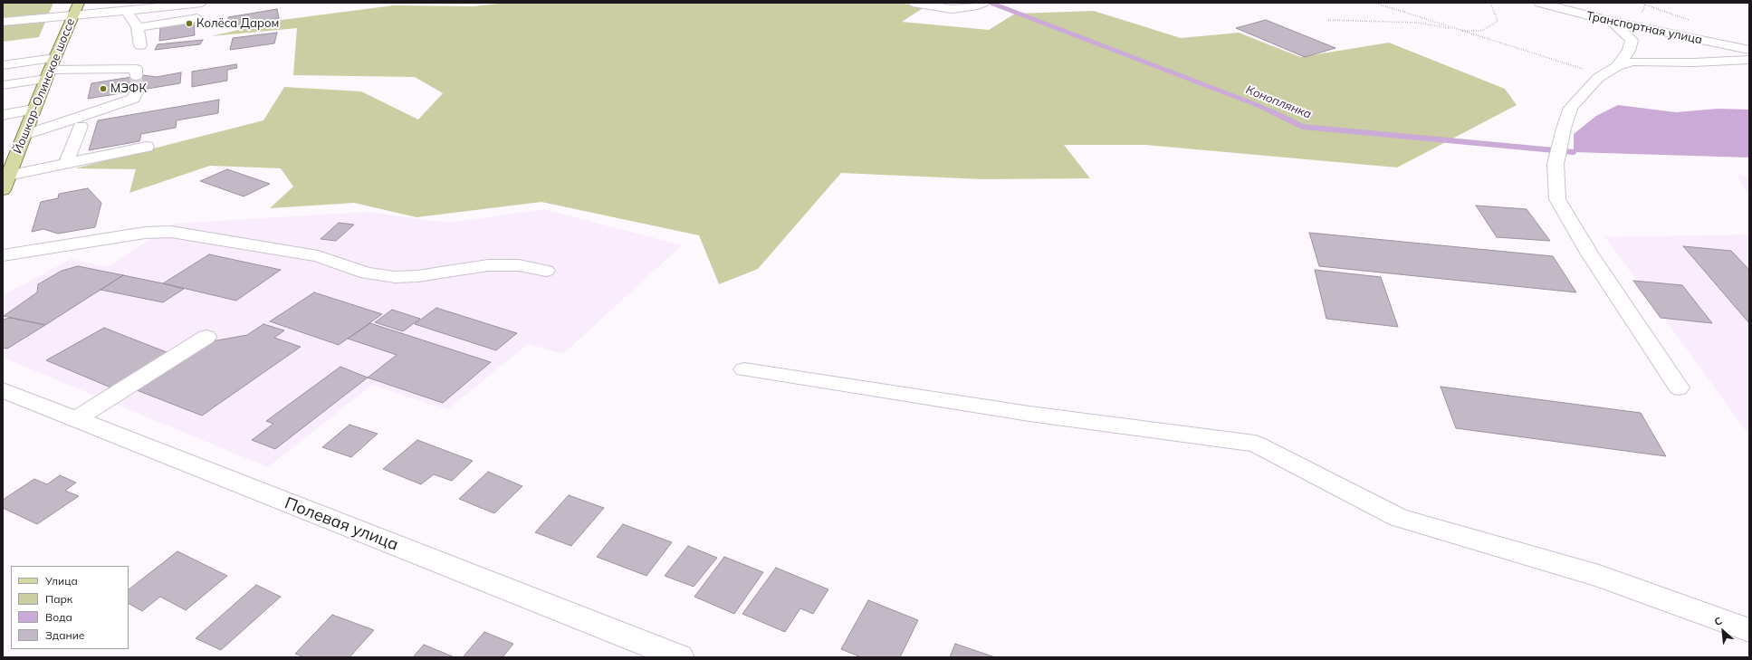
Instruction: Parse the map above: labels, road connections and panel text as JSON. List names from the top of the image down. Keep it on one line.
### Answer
{"streets":{"main road":["Йошкар-Олинское шоссе"],"street":["Транспортная улица","Полевая улица"]},"water":["Коноплянка"],"places":["Колёса Даром","МЭФК"],"legend":["Улица","Парк","Вода","Здание"],"north":"top left"}
